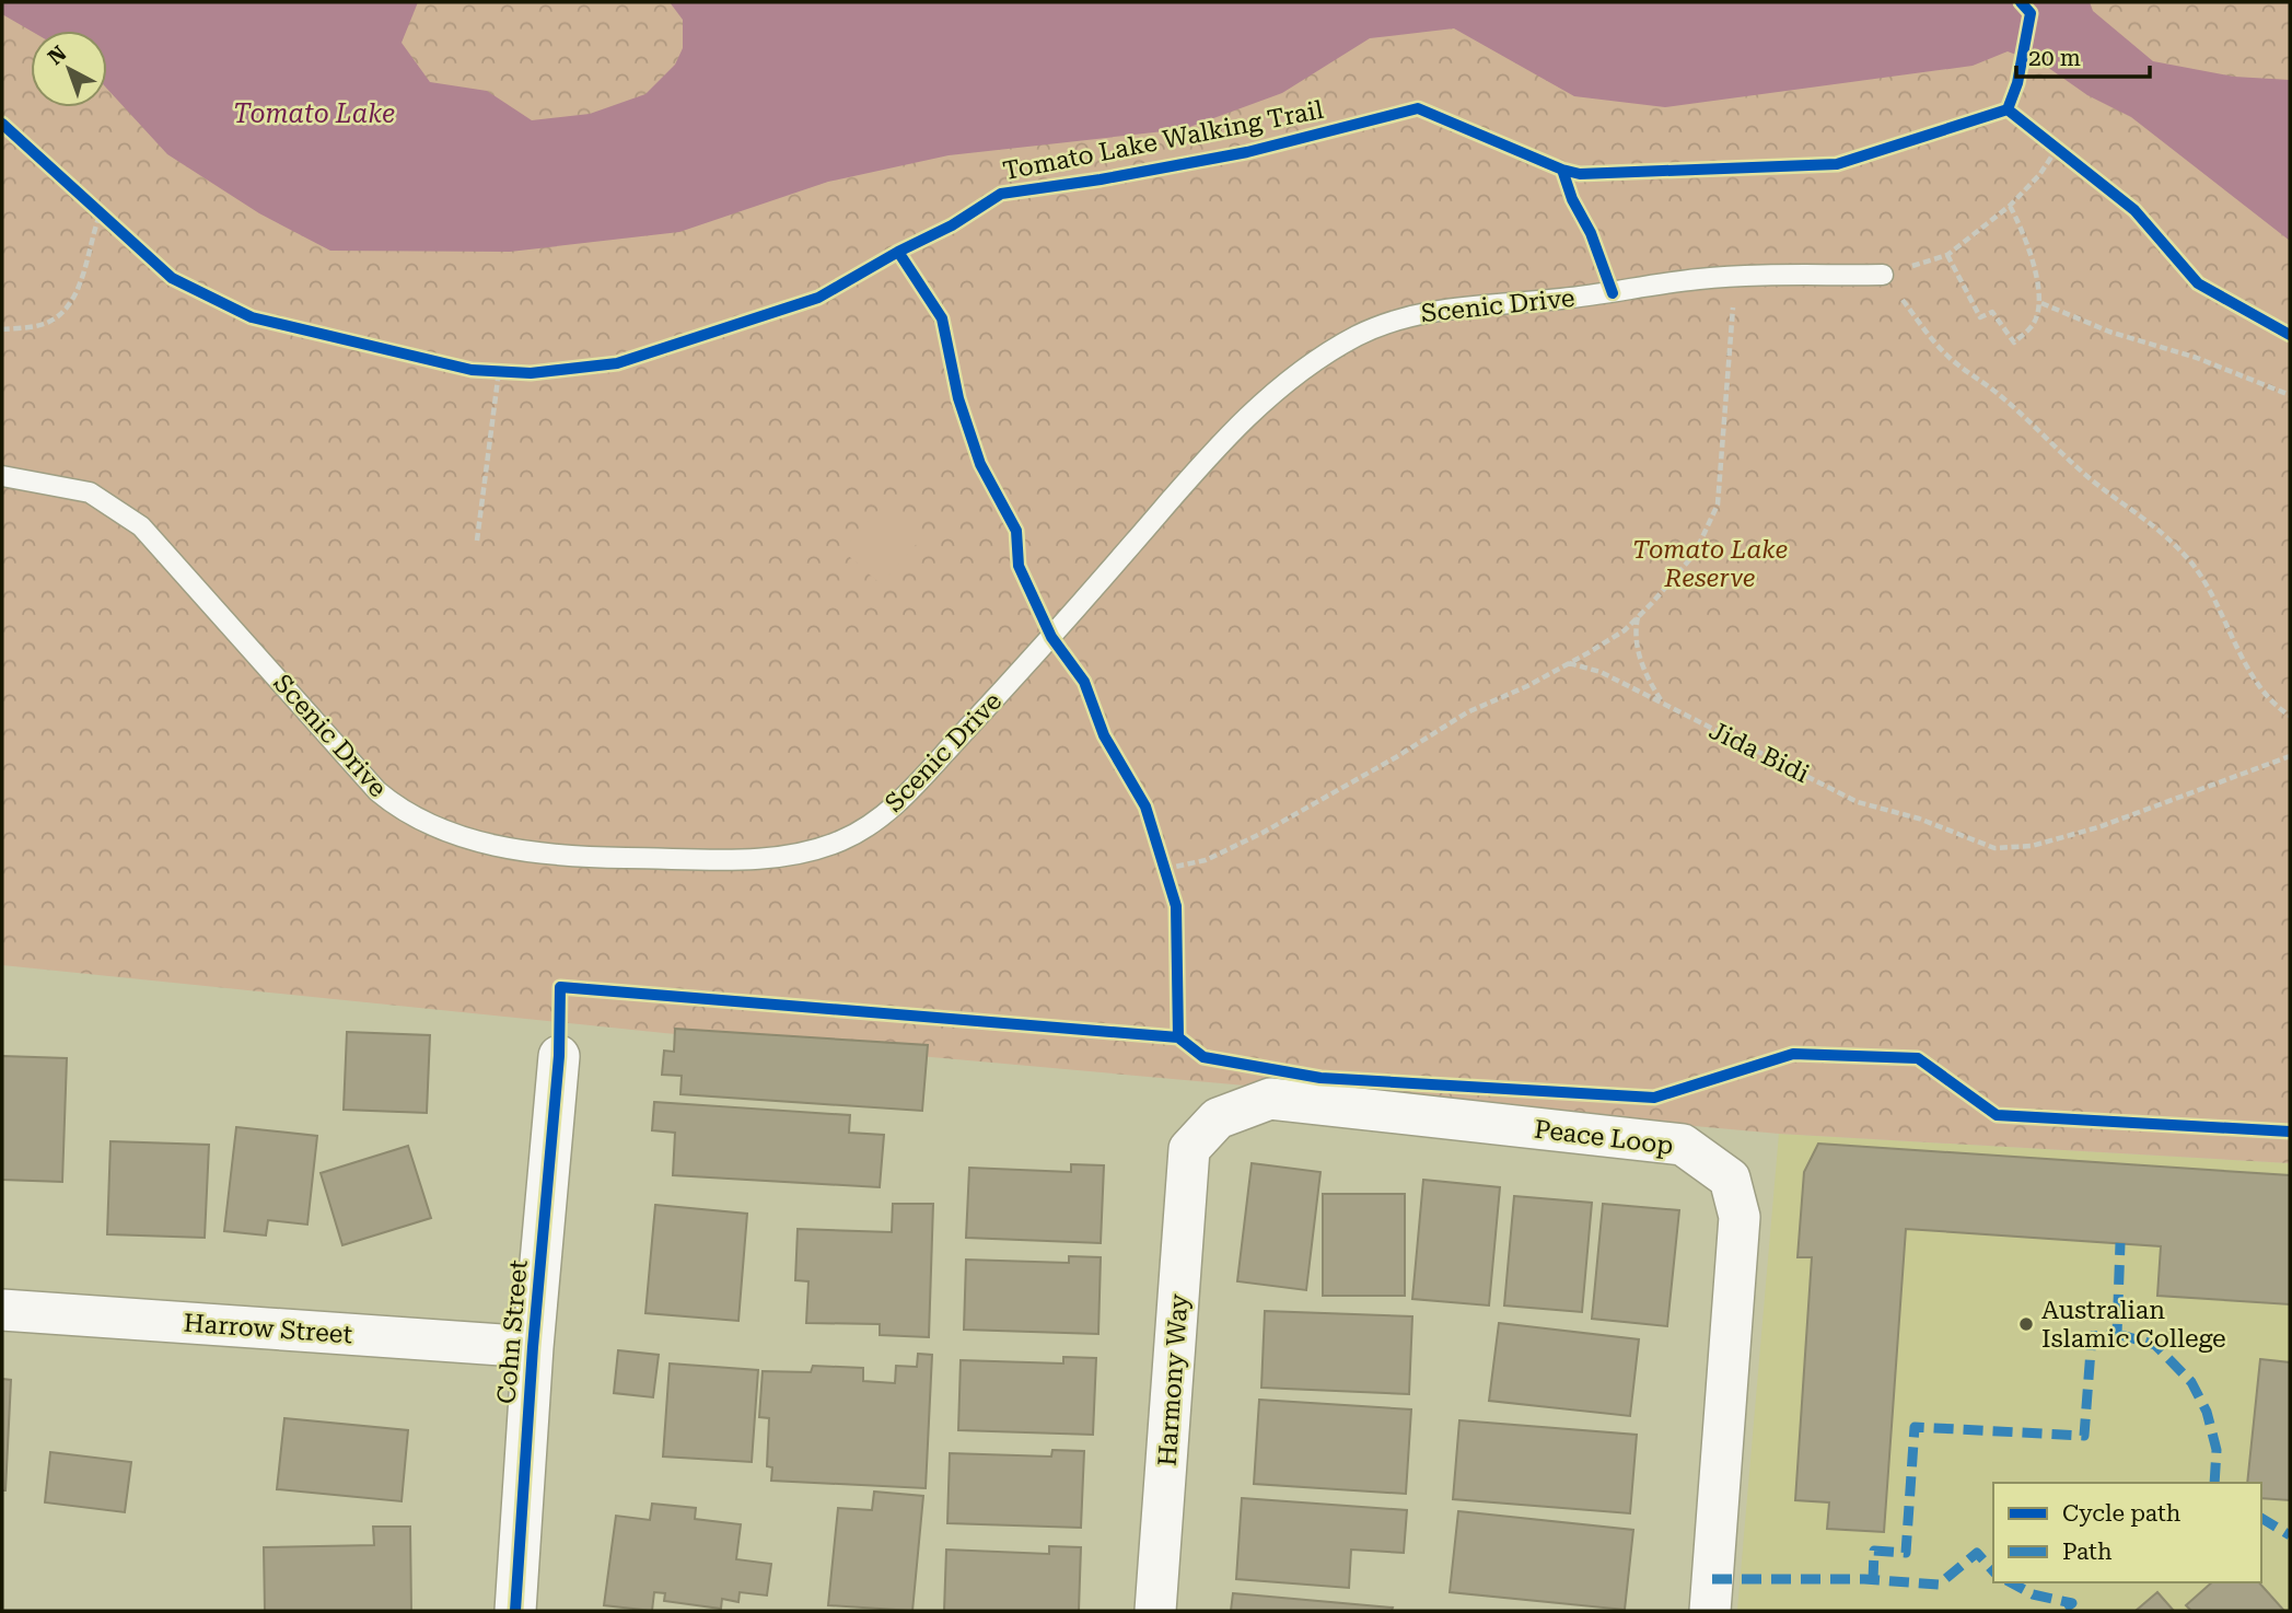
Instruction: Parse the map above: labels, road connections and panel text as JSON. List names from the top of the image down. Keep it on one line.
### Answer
{"streets":{"street":["Peace Loop","Harrow Street","Cohn Street","Harmony Way"],"lane":["Scenic Drive"],"path":["Jida Bidi"],"cycle path":["Tomato Lake Walking Trail"]},"crossings":[["Peace Loop","Harmony Way"],["Harrow Street","Cohn Street"]],"water":["Tomato Lake"],"parks":["Tomato Lake Reserve"],"places":["Australian Islamic College"],"legend":["Cycle path","Path"],"scale_bar":"20 m","north":"top left"}
